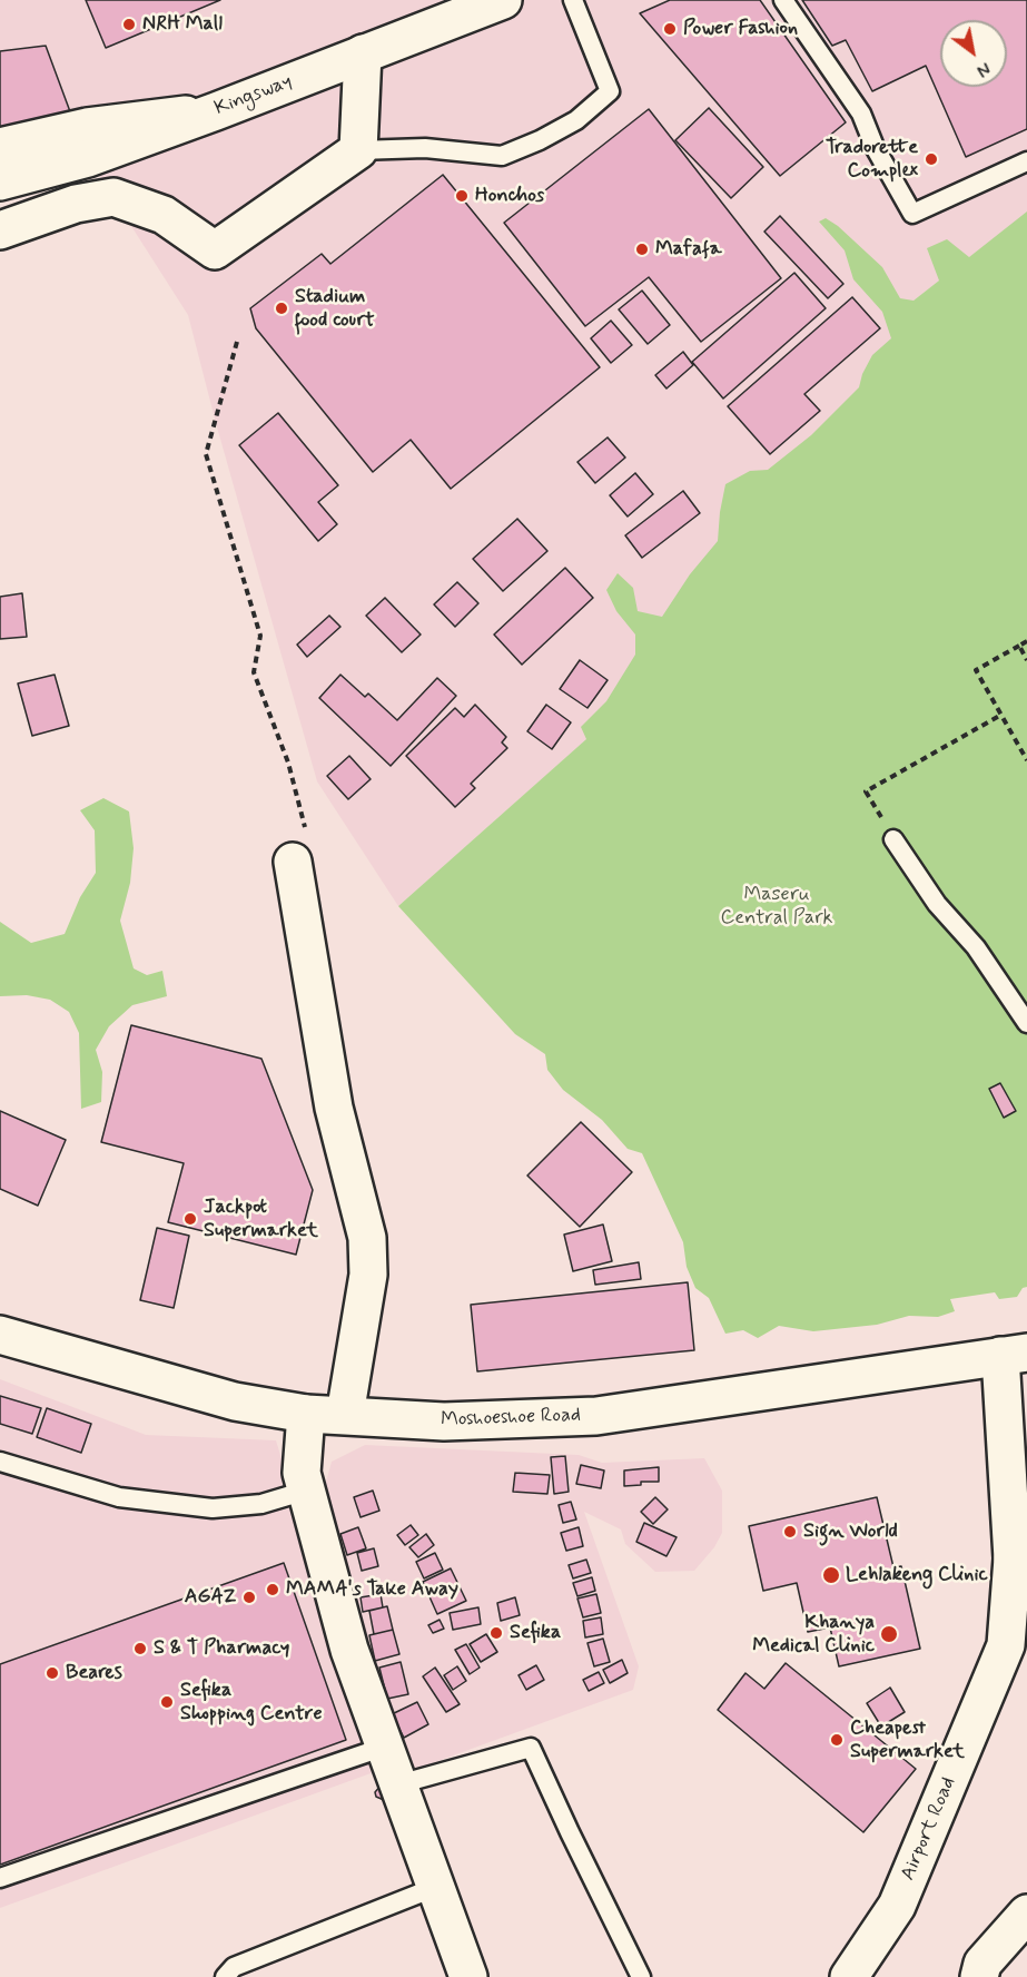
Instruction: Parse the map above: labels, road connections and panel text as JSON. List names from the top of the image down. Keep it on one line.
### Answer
{"streets":{"main road":["Kingsway","Moshoeshoe Road","Airport Road"]},"crossings":[["Moshoeshoe Road","Airport Road"]],"parks":["Maseru Central Park"],"places":["NRH Mall","Power Fashion","Tradorette Complex","Honchos","Mafafa","Stadium food court","Jackpot Supermarket","Sign World","Lehlakeng Clinic","MAMA's Take Away","AGAZ","Sefika","Khanya Medical Clinic","S & T Pharmacy","Beares","Sefika Shopping Centre","Cheapest Supermarket"],"north":"bottom right"}
